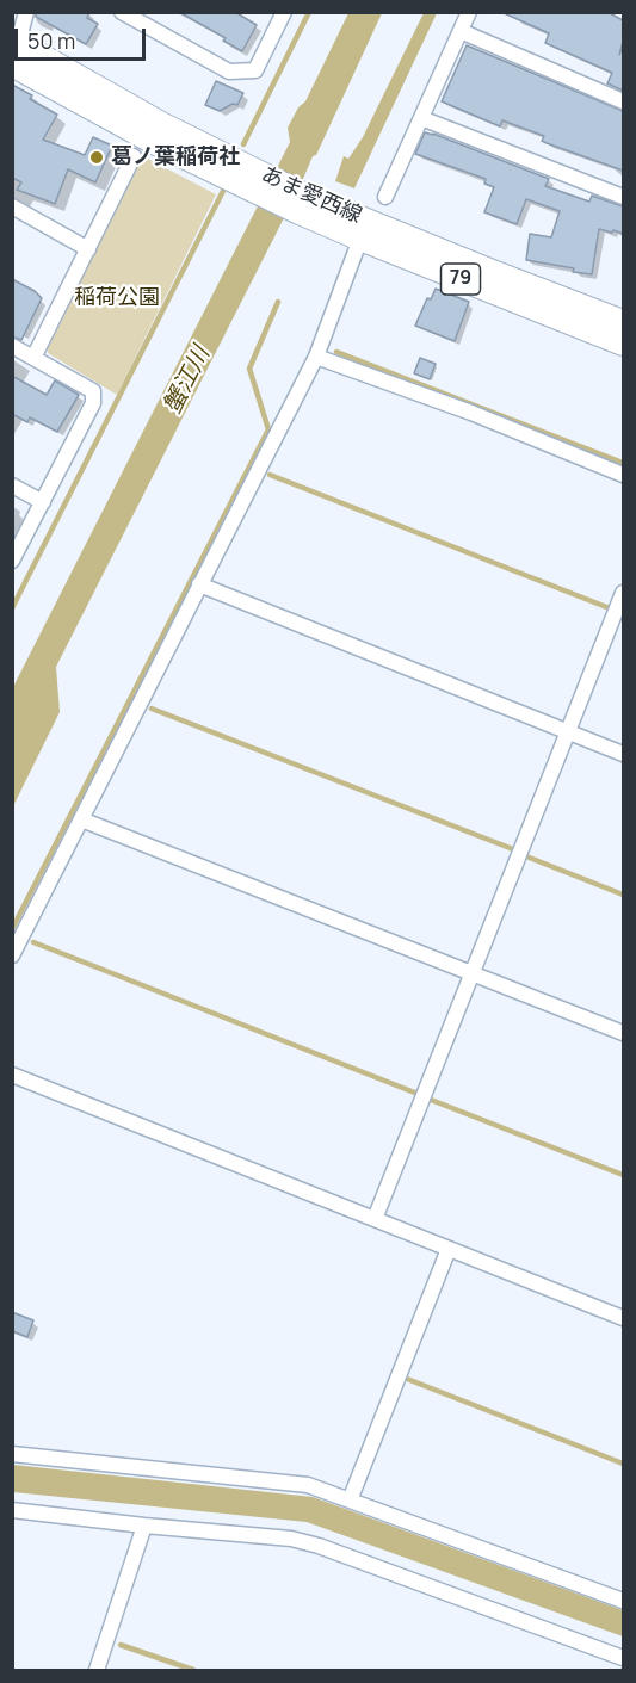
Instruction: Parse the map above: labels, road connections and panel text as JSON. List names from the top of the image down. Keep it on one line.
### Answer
{"streets":{"main road":["あま愛西線","79"]},"water":["蟹江川"],"parks":["稲荷公園"],"places":["葛ノ葉稲荷社"],"scale_bar":"50 m"}
